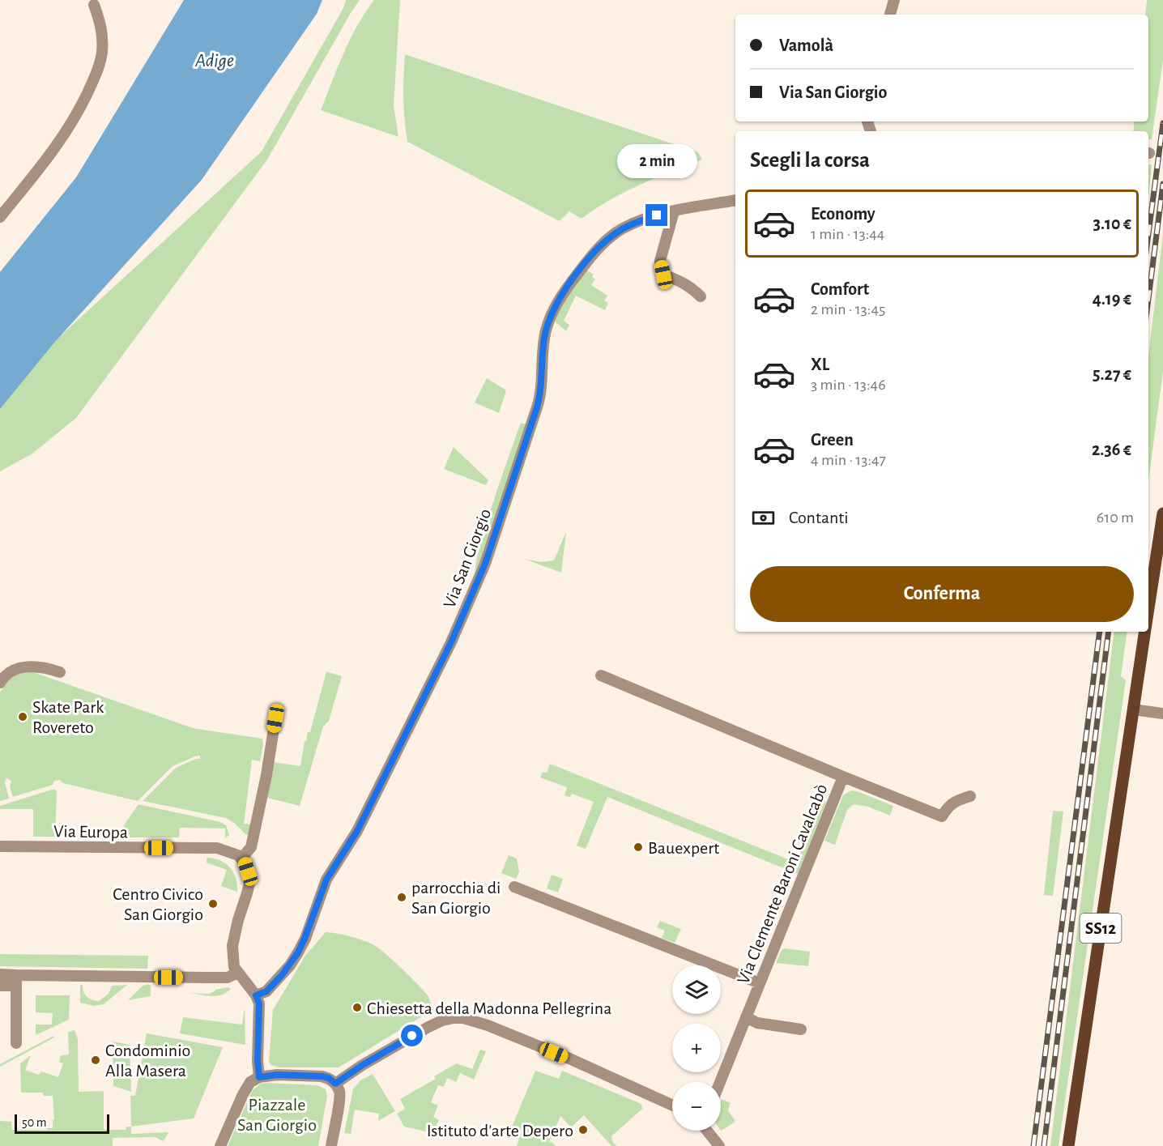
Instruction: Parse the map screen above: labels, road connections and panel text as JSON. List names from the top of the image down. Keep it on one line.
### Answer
{"streets":{"main road":["SS12"],"street":["Via San Giorgio","Via Europa","Via Clemente Baroni Cavalcabò"]},"water":["Adige"],"parks":["Piazzale San Giorgio"],"places":["Skate Park Rovereto","Bauexpert","parrocchia di San Giorgio","Centro Civico San Giorgio","Chiesetta della Madonna Pellegrina","Condominio Alla Masera","Istituto d'arte Depero"],"scale_bar":"50 m","page":{"banner":["Vamolà","Via San Giorgio"],"heading":"Scegli la corsa","bubble":"2 min","list":[{"name":"Economy","note":"1 min · 13:44","value":"3.10 €"},{"name":"Comfort","note":"2 min · 13:45","value":"4.19 €"},{"name":"XL","note":"3 min · 13:46","value":"5.27 €"},{"name":"Green","note":"4 min · 13:47","value":"2.36 €"}],"pay":["Contanti","610 m"],"buttons":"Conferma","map_buttons":["+","−"],"scale":"50 m"}}
